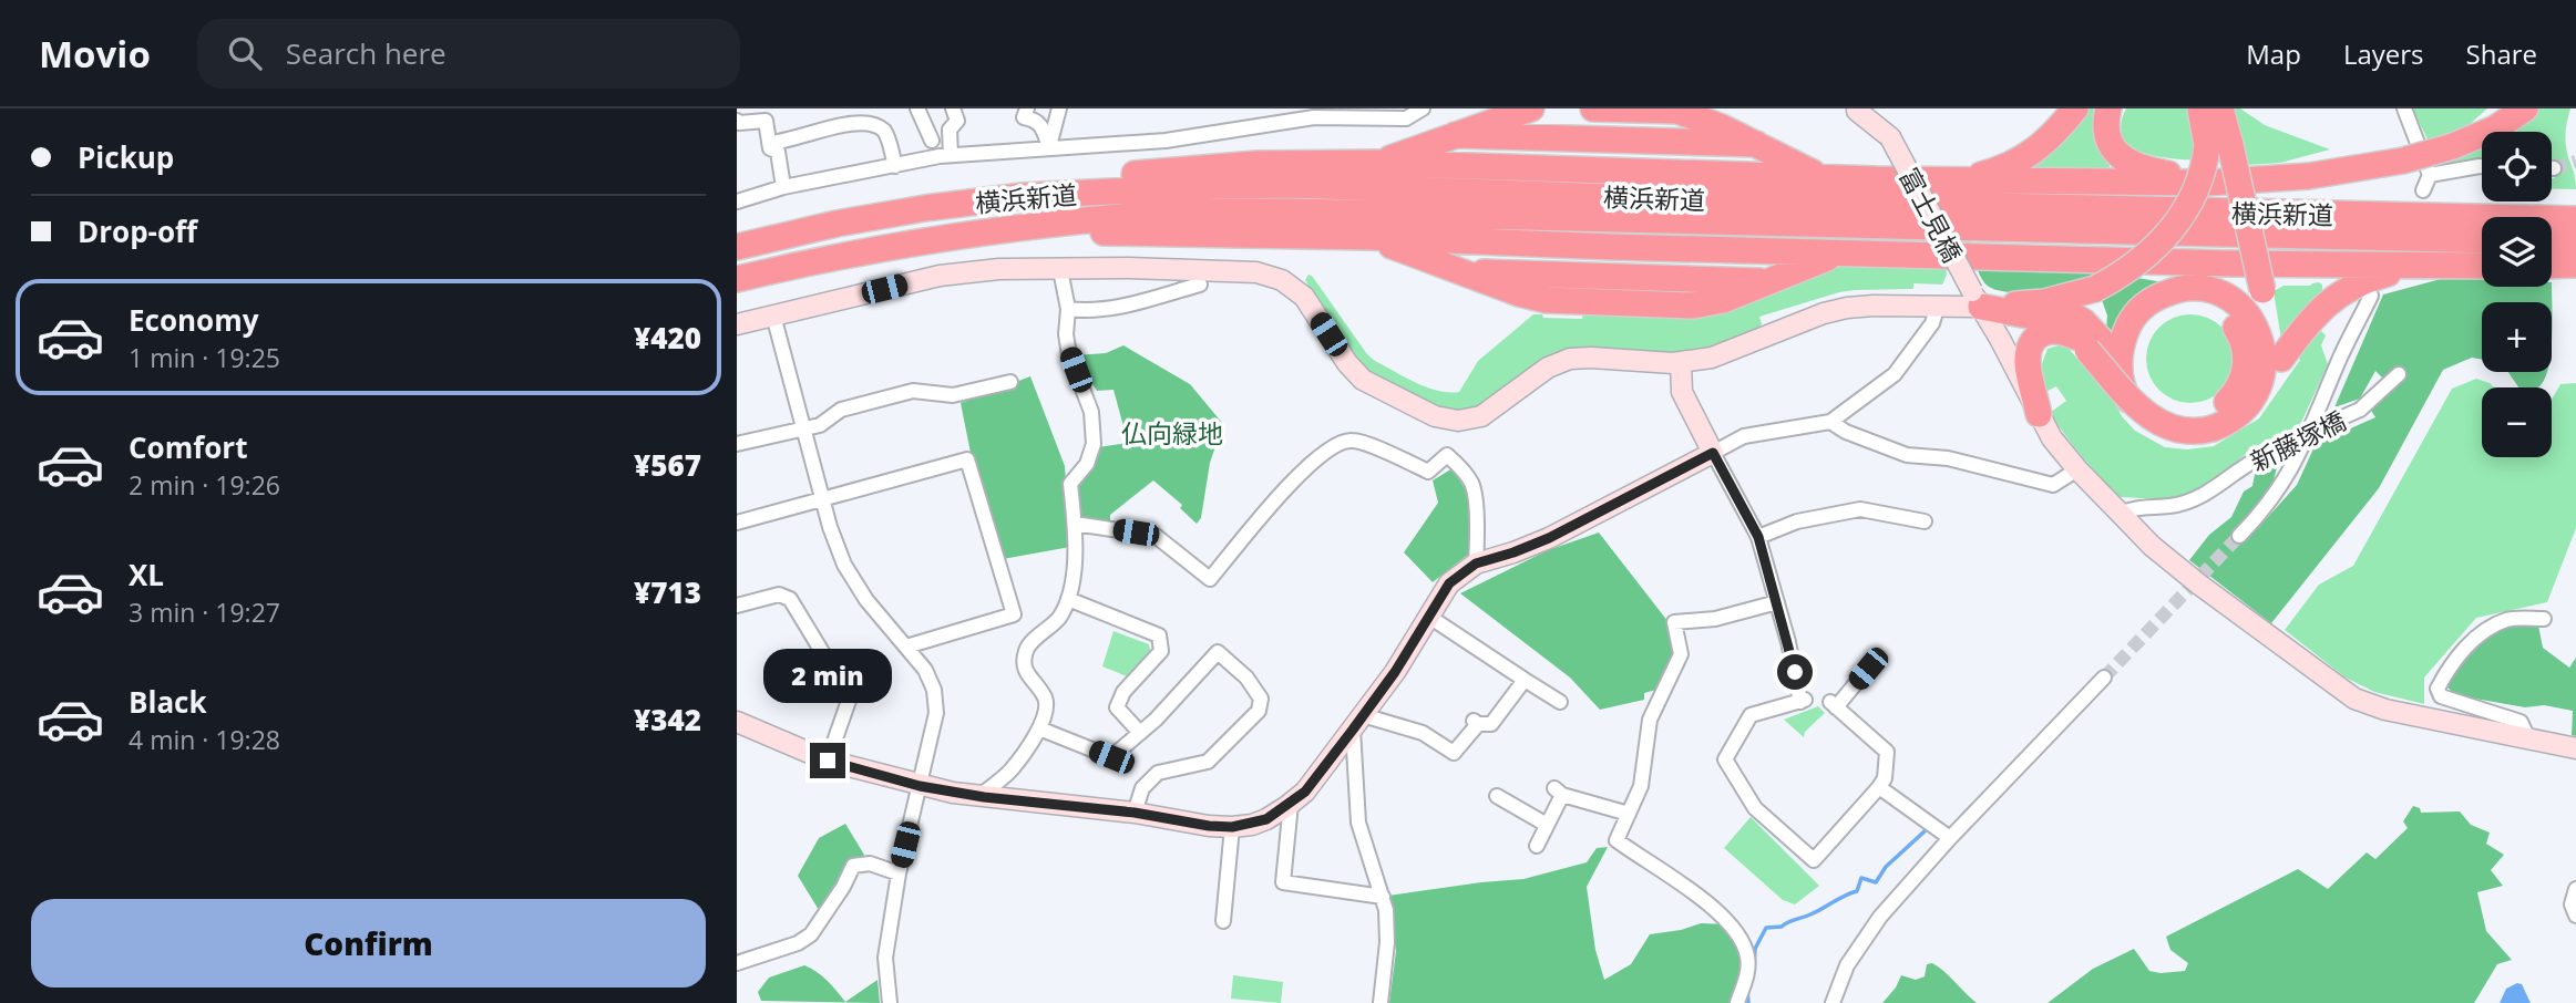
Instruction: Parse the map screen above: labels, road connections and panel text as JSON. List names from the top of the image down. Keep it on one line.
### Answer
{"streets":{"highway":["横浜新道"],"street":["富士見橋","新藤塚橋"]},"crossings":[["富士見橋","新藤塚橋"]],"parks":["仏向緑地"],"page":{"header":"Movio","search":"Search here","nav":["Map","Layers","Share"],"banner":["Pickup","Drop-off"],"map_buttons":["+","−"],"list":[{"name":"Economy","note":"1 min · 19:25","value":"¥420"},{"name":"Comfort","note":"2 min · 19:26","value":"¥567"},{"name":"XL","note":"3 min · 19:27","value":"¥713"},{"name":"Black","note":"4 min · 19:28","value":"¥342"}],"bubble":"2 min","buttons":"Confirm"}}
